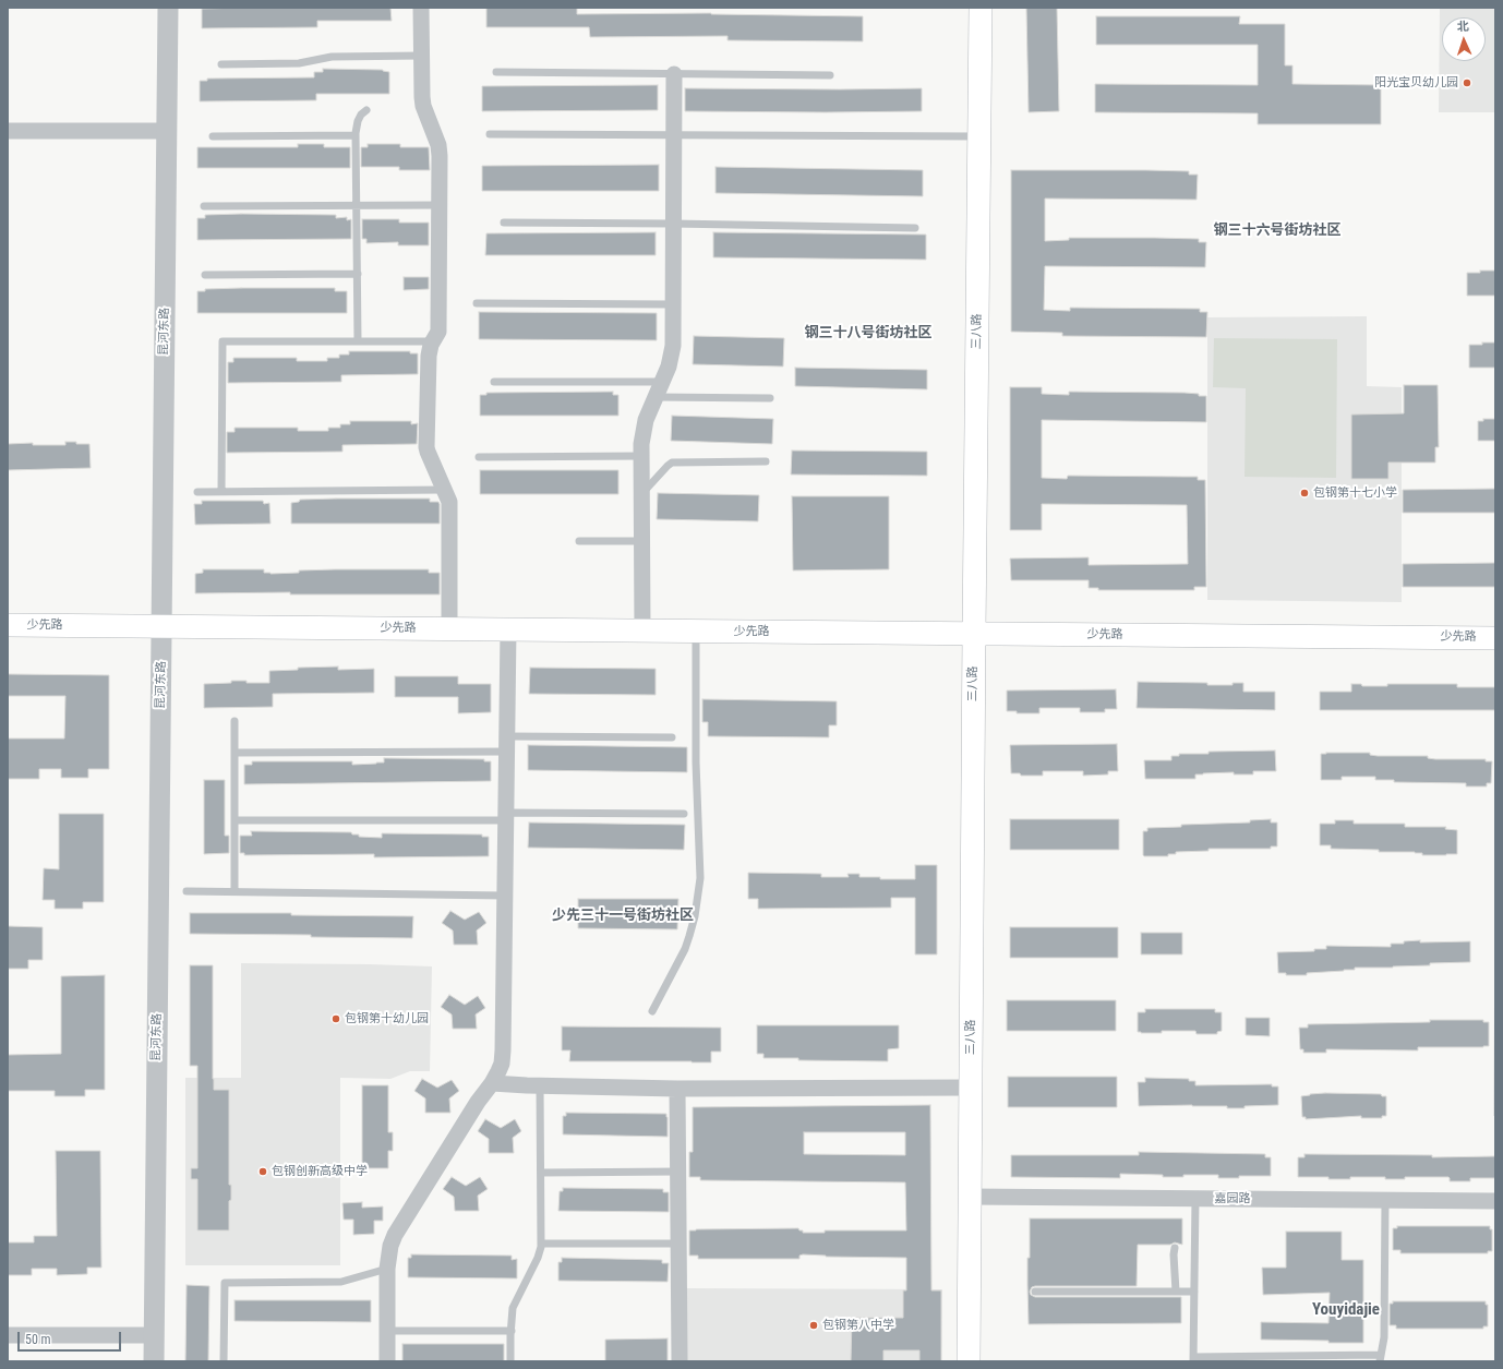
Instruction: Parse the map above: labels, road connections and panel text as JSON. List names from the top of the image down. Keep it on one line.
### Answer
{"streets":{"main road":["三八路","少先路"],"street":["昆河东路","嘉园路"]},"crossings":[["昆河东路","少先路"],["三八路","少先路"],["三八路","嘉园路"]],"districts":["钢三十六号街坊社区","钢三十八号街坊社区","少先三十一号街坊社区","Youyidajie"],"places":["阳光宝贝幼儿园","包钢第十七小学","包钢第十幼儿园","包钢创新高级中学","包钢第八中学"],"scale_bar":"50 m","north":"top"}
